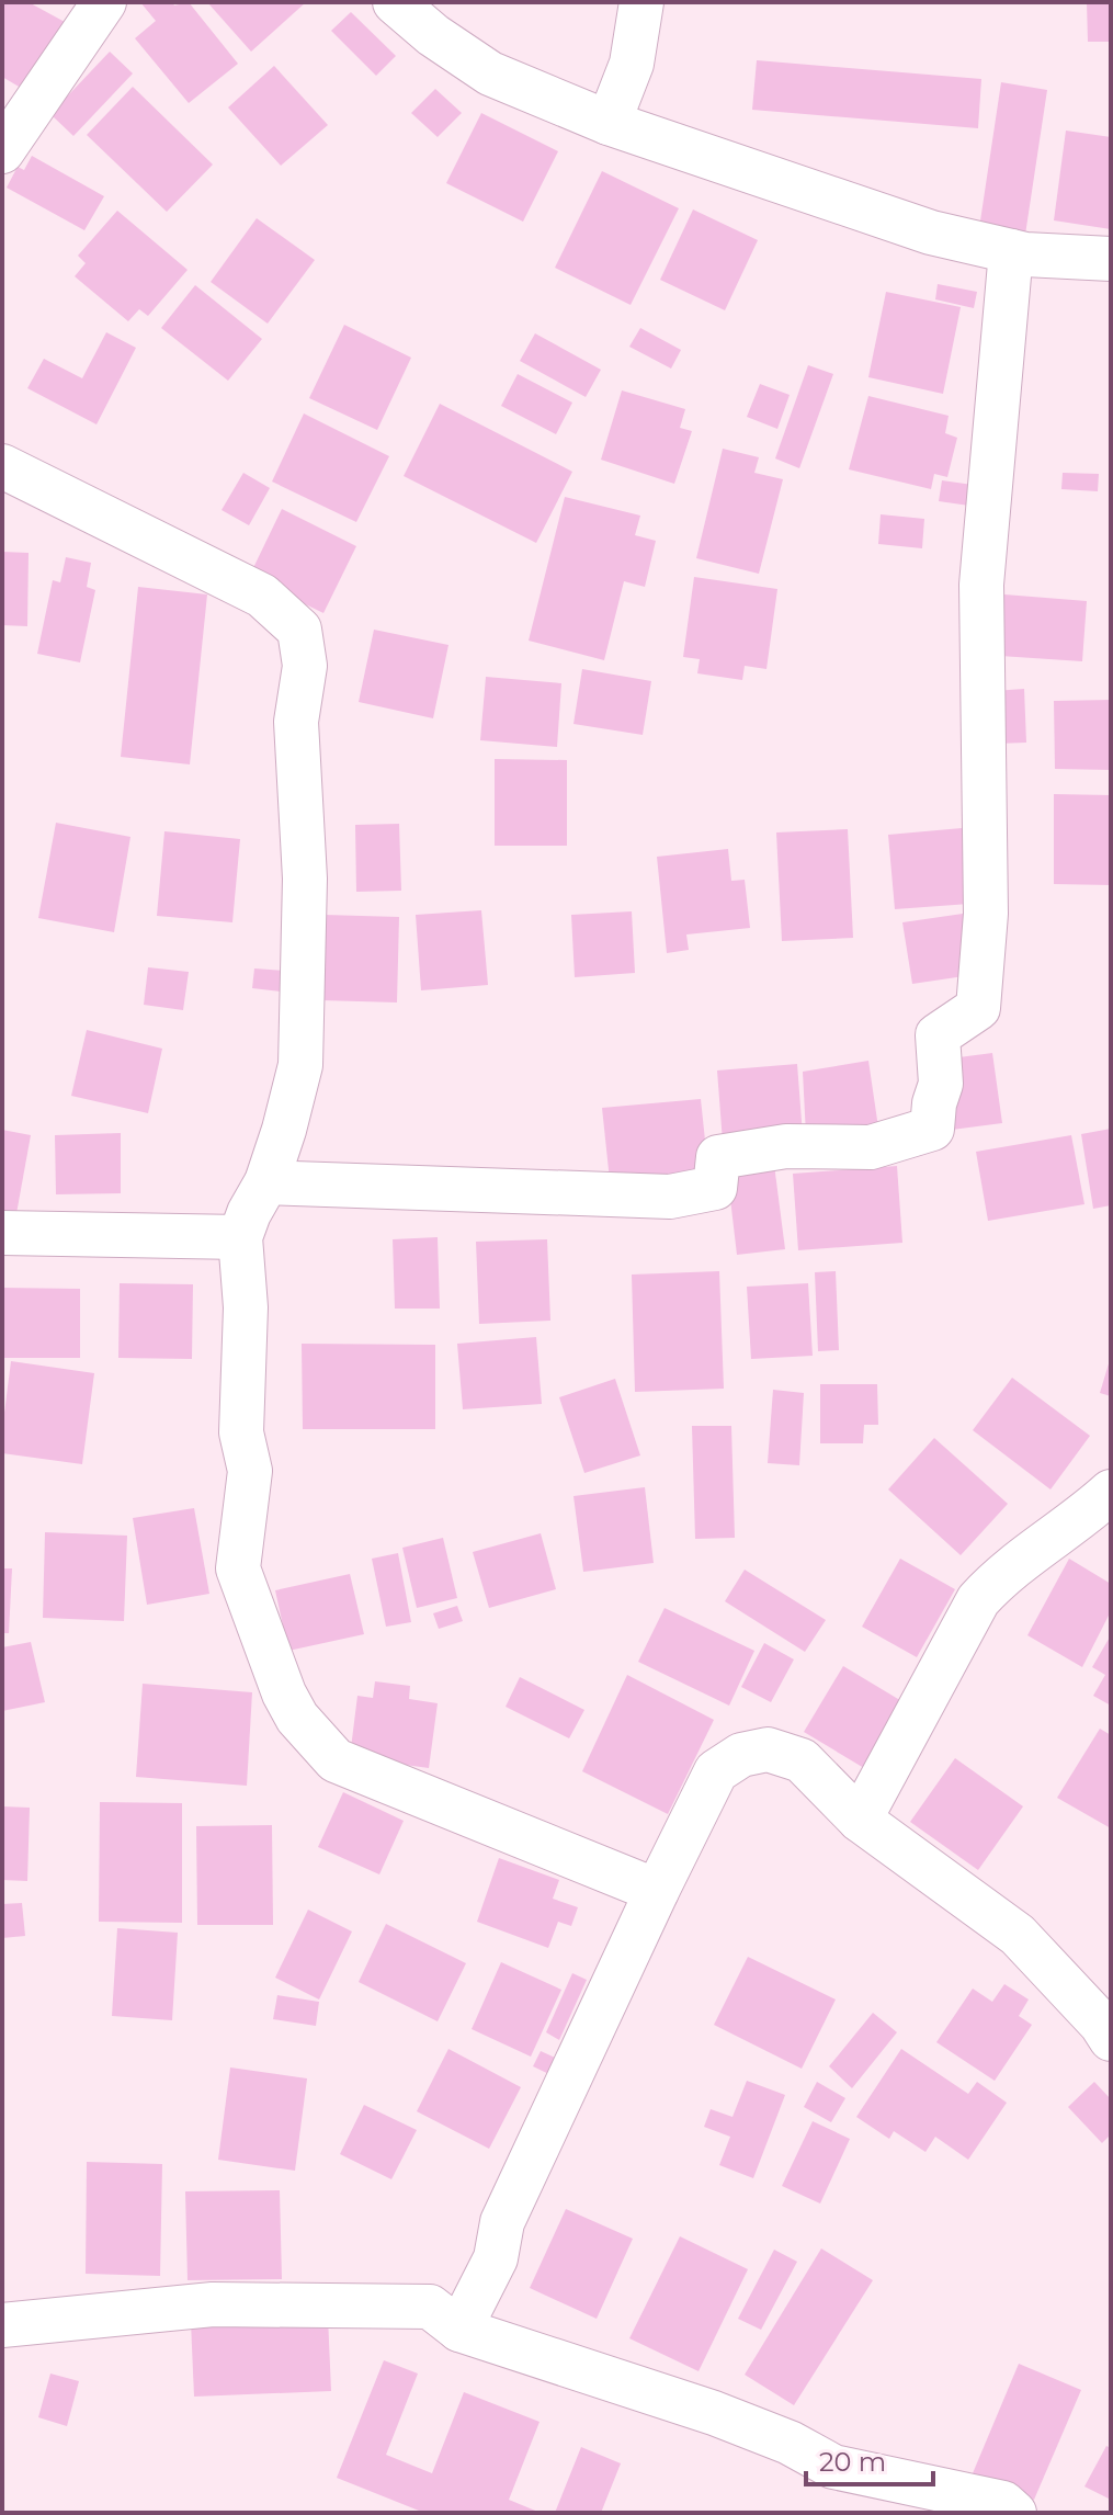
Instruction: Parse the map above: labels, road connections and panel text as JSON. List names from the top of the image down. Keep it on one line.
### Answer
{"scale_bar":"20 m"}
